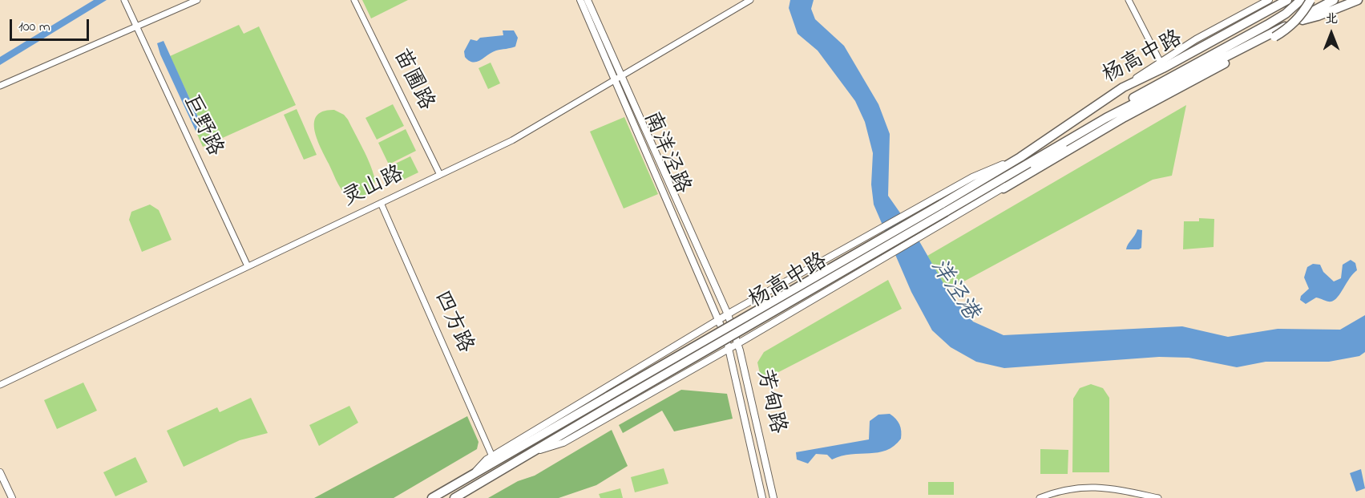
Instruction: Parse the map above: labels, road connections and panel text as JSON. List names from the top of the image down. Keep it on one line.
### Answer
{"streets":{"highway":["杨高中路"],"main road":["南洋泾路","芳甸路"],"street":["苗圃路","巨野路","灵山路","四方路"]},"crossings":[["杨高中路","南洋泾路"],["杨高中路","四方路"],["杨高中路","芳甸路"],["苗圃路","灵山路"],["巨野路","灵山路"],["南洋泾路","灵山路"],["南洋泾路","芳甸路"],["灵山路","四方路"]],"water":["洋泾港"],"scale_bar":"100 m","north":"top"}
